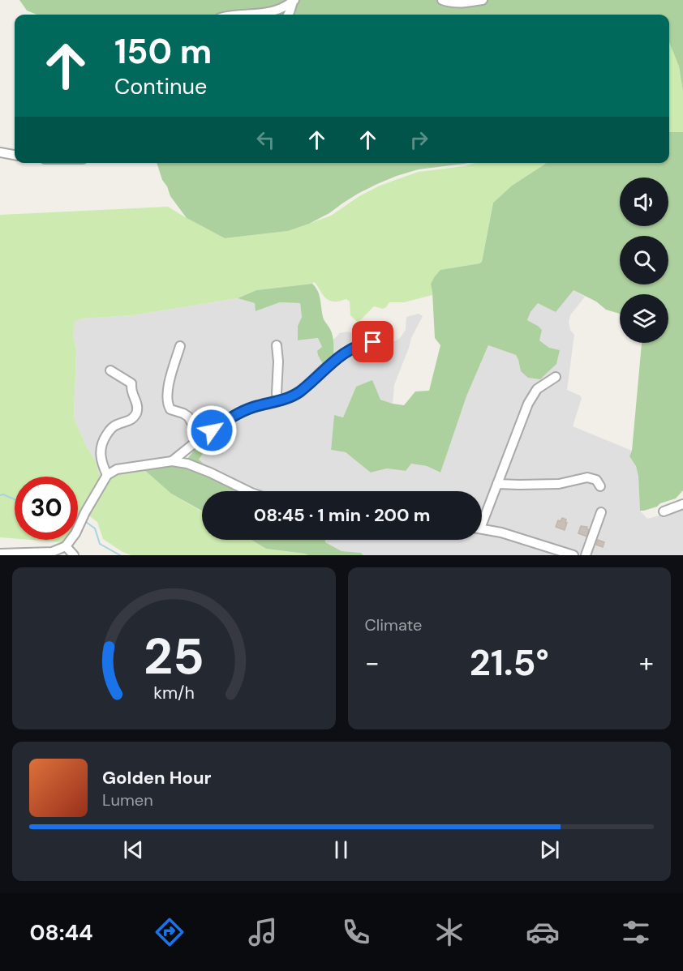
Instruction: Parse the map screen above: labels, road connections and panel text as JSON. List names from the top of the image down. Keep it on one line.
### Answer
{"page":{"turn":["150 m","Continue"],"limit":"30","trip":"08:45 · 1 min · 200 m","tile":"Climate","heat":["−","21.5°","+"],"song":["Golden Hour","Lumen"],"tabs":"08:44","gauge":["25","km/h"]}}
